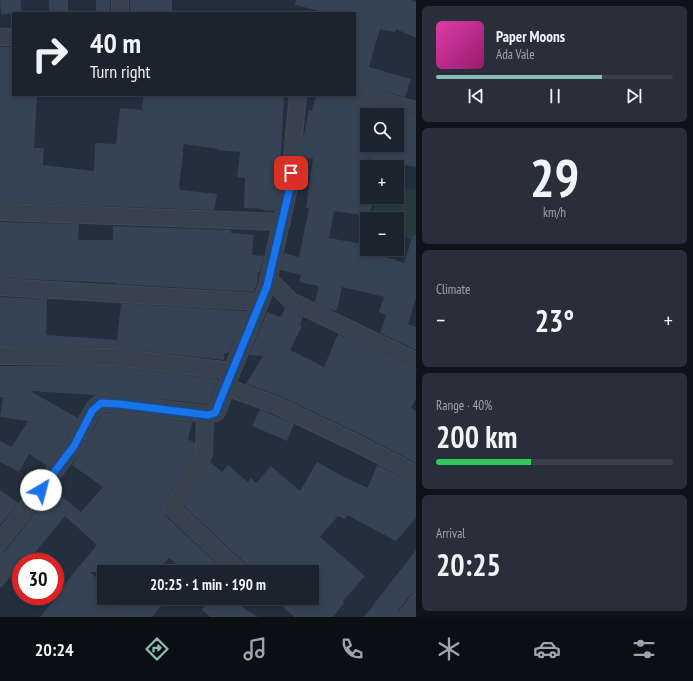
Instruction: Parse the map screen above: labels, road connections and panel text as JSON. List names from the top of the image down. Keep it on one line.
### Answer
{"page":{"turn":["40 m","Turn right"],"song":["Paper Moons","Ada Vale"],"map_buttons":["+","−"],"tile":[["29","km/h"],"Climate",["Range · 40%","200 km"],["Arrival","20:25"]],"heat":["−","23°","+"],"limit":"30","trip":"20:25 · 1 min · 190 m","tabs":"20:24"}}
